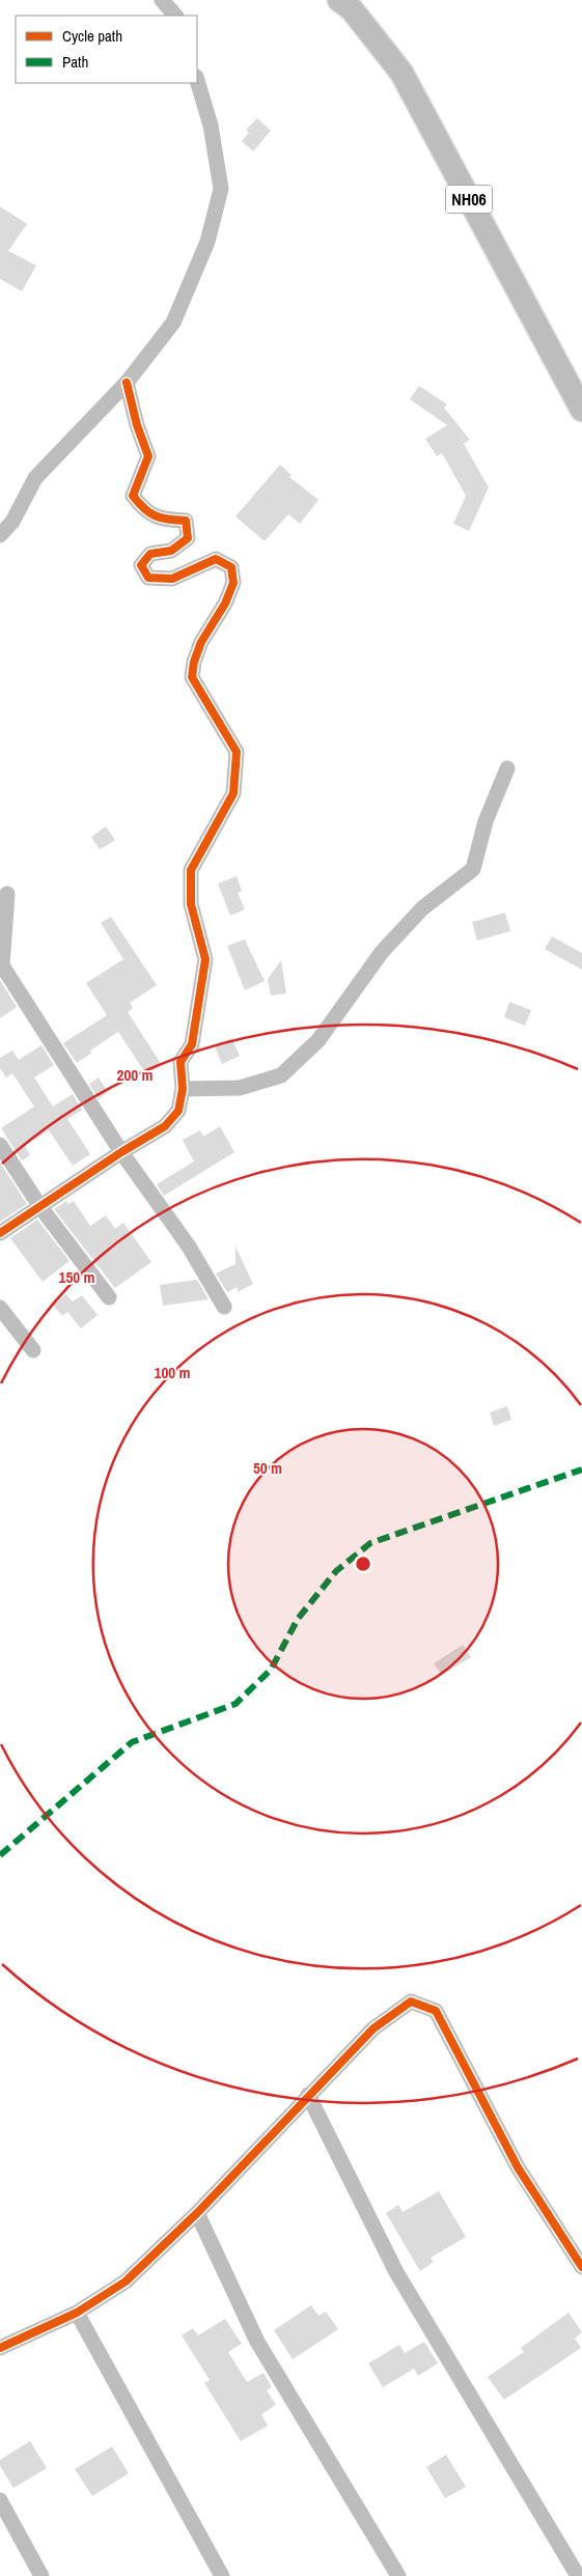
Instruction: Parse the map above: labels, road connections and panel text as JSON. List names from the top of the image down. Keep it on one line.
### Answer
{"streets":{"main road":["NH06"]},"legend":["Cycle path","Path"],"rings":["200 m","150 m","100 m","50 m"]}
